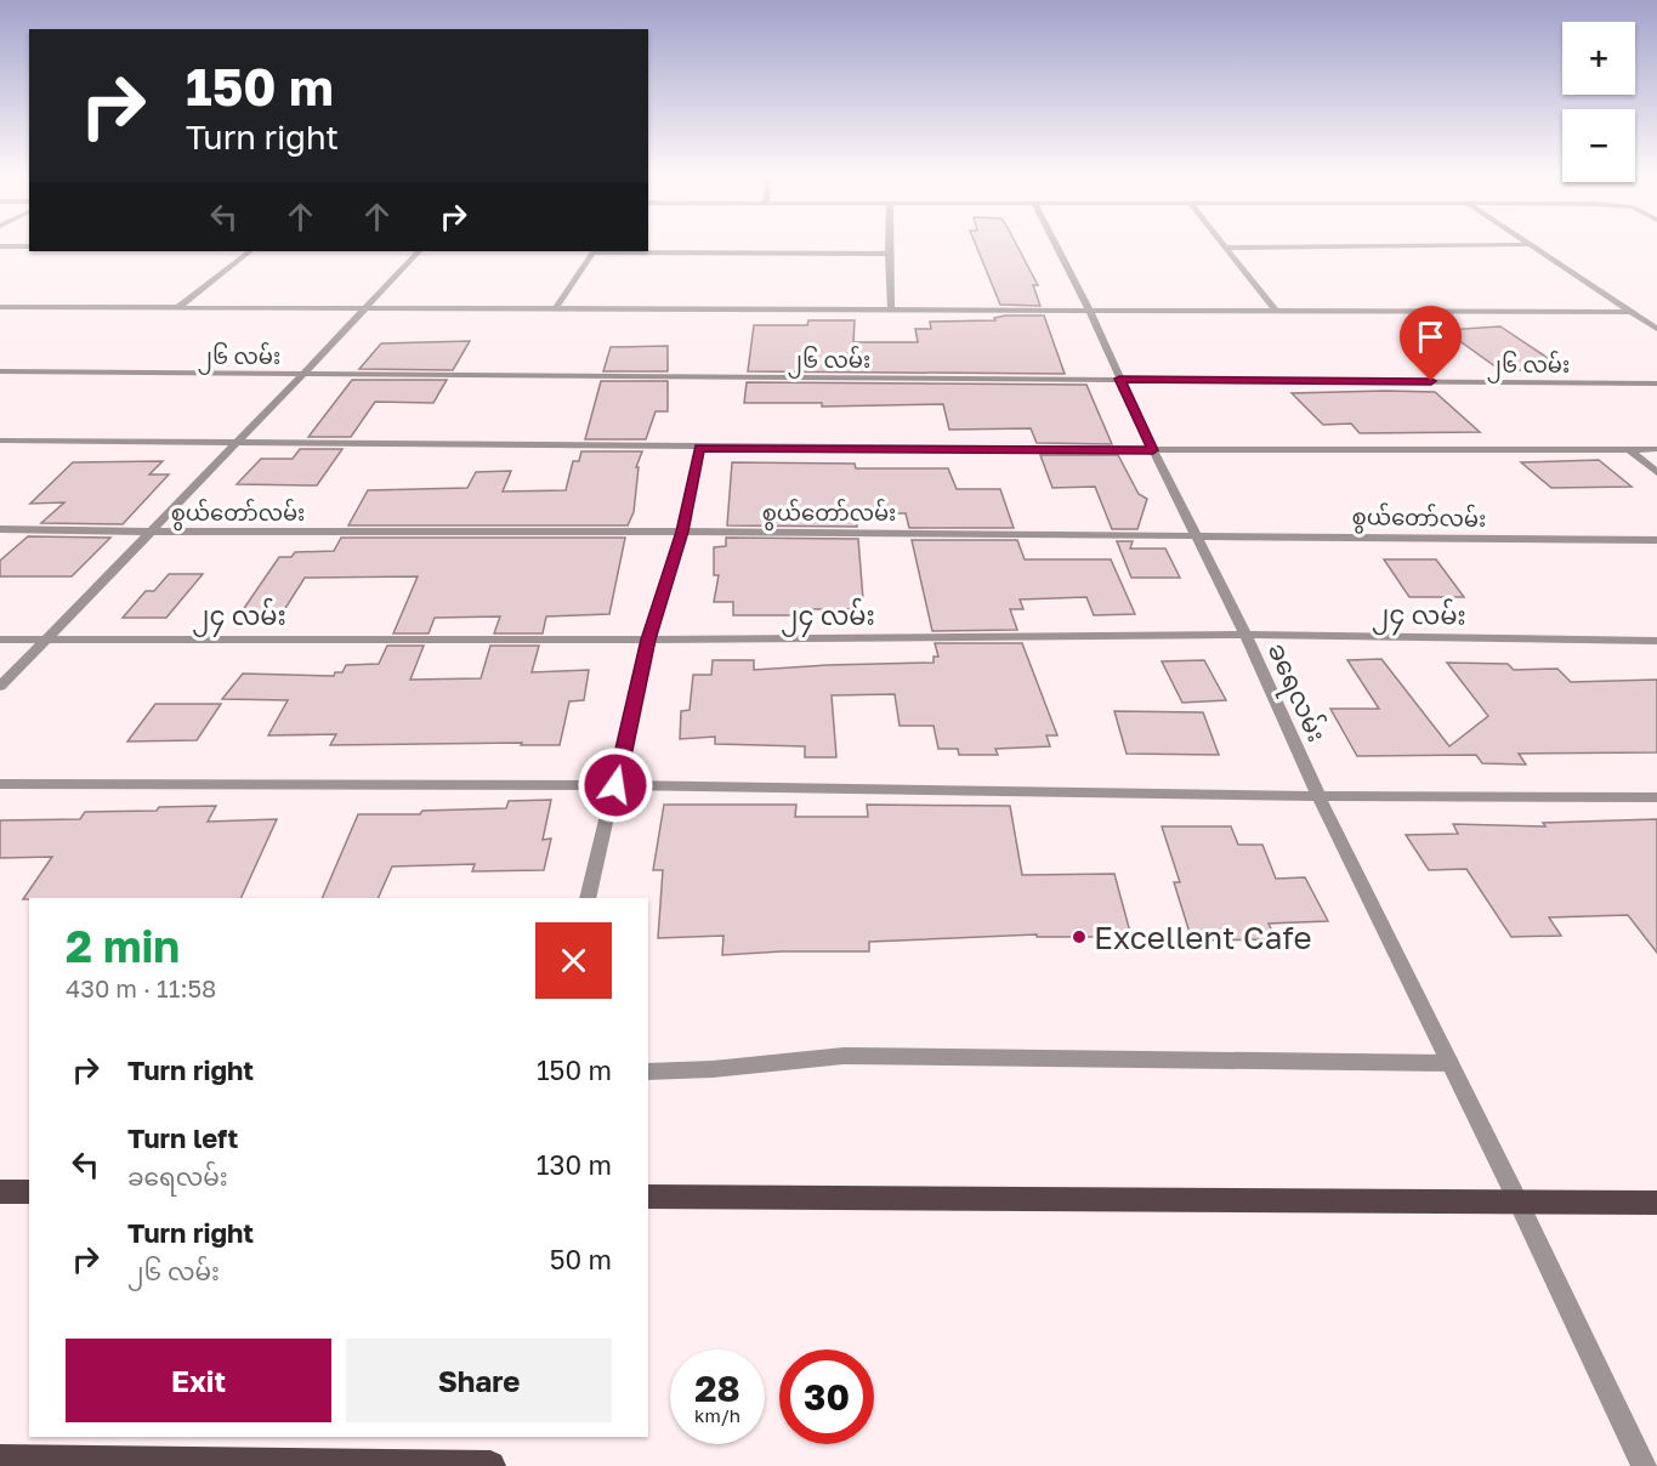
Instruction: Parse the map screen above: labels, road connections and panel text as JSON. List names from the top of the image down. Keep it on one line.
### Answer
{"streets":{"street":["၂၆ လမ်း","စွယ်တော်လမ်း","၂၄ လမ်း","ခရေလမ်း"]},"crossings":[["၂၆ လမ်း","ခရေလမ်း"],["စွယ်တော်လမ်း","ခရေလမ်း"],["၂၄ လမ်း","ခရေလမ်း"]],"places":["Excellent Cafe"],"page":{"map_buttons":["+","−"],"turn":["150 m","Turn right"],"heading":["2 min","430 m · 11:58"],"list":[{"name":"Turn right","value":"150 m"},{"name":"Turn left","note":"ခရေလမ်း","value":"130 m"},{"name":"Turn right","note":"၂၆ လမ်း","value":"50 m"}],"buttons":["Exit","Share"],"speed":"28 km/h","limit":"30"}}
